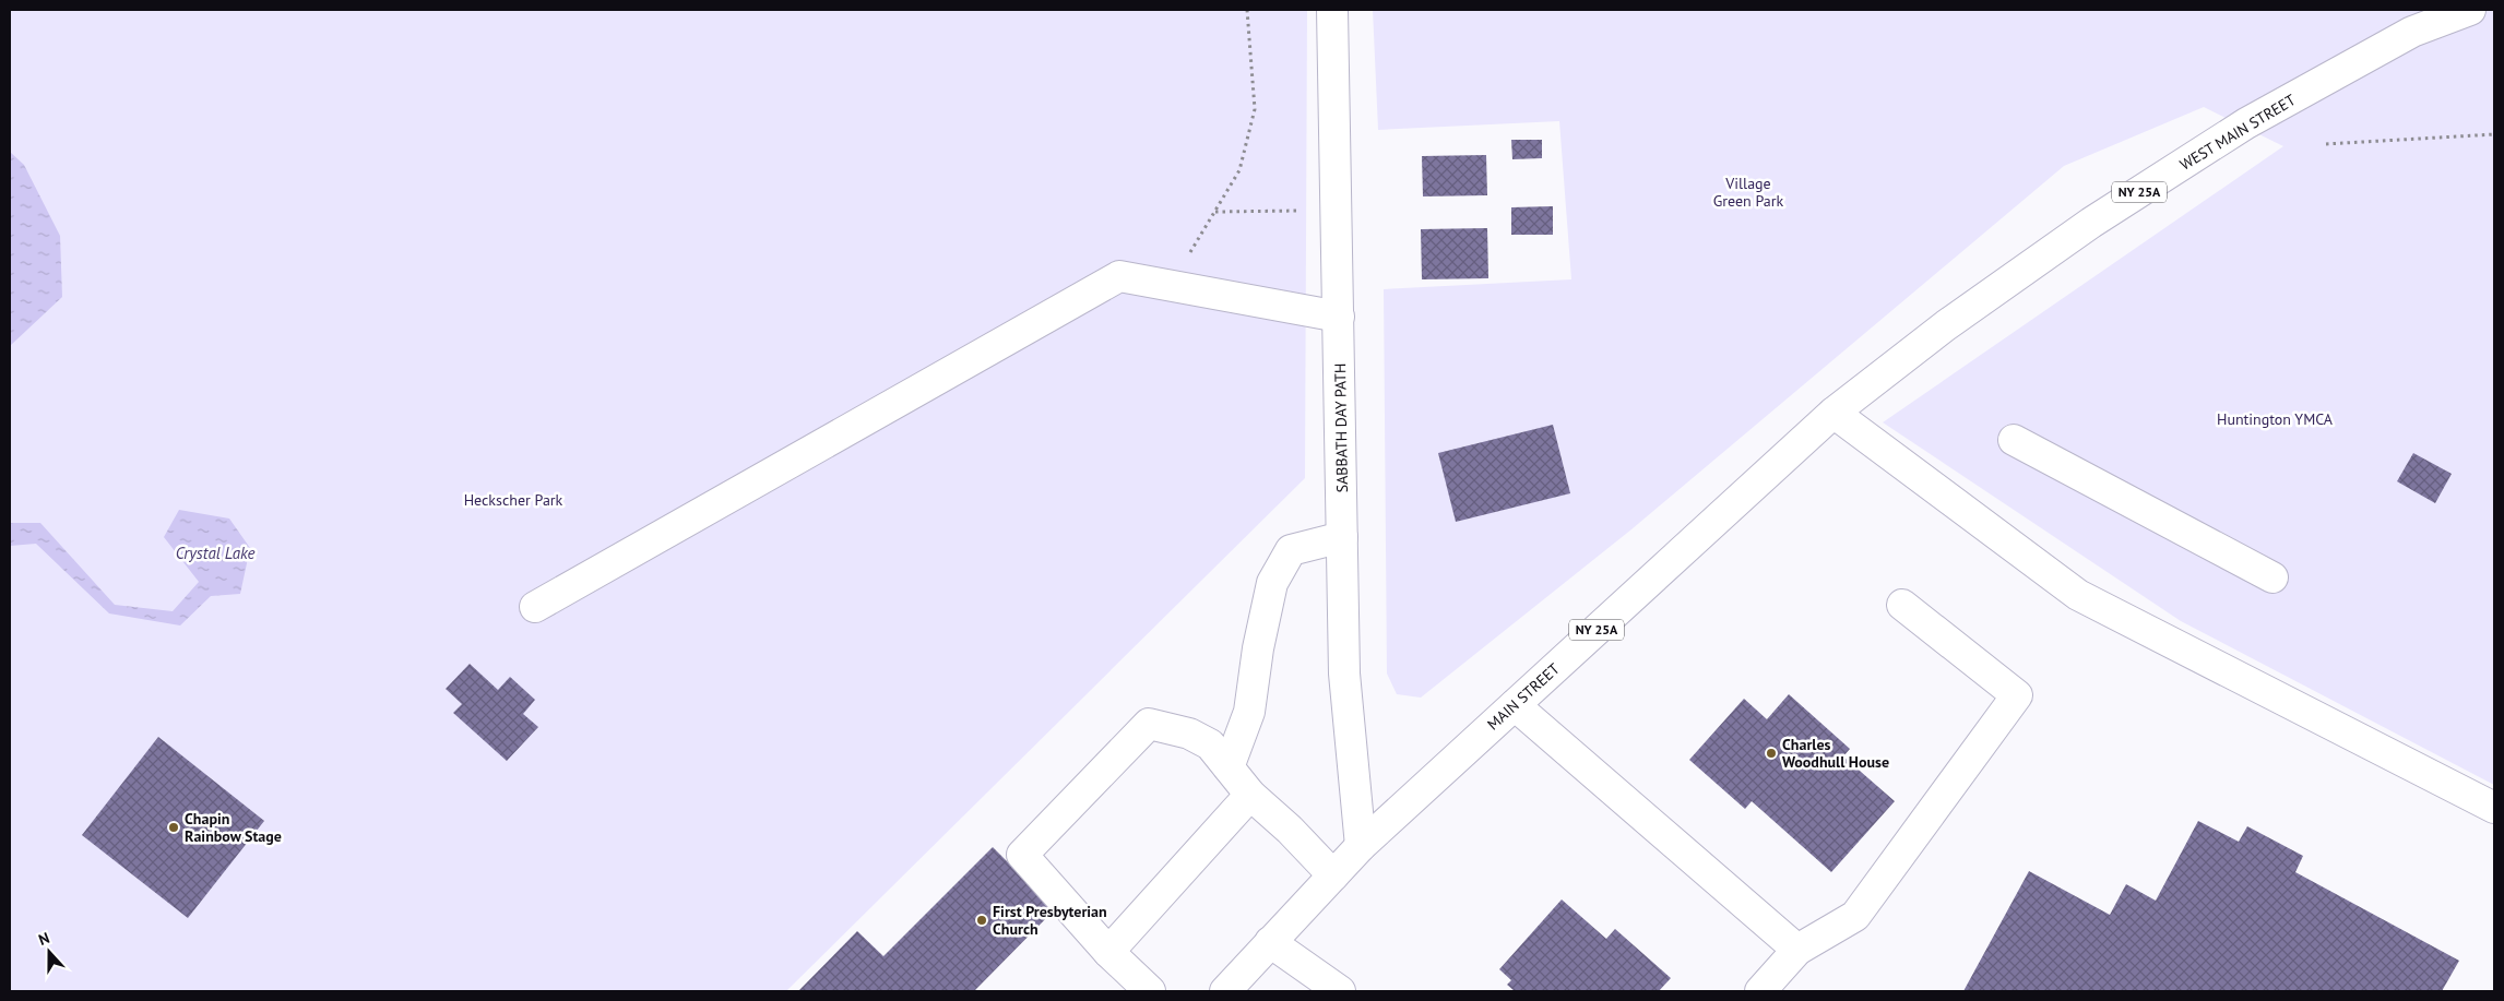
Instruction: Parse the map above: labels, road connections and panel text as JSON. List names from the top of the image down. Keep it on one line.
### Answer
{"streets":{"main road":["WEST MAIN STREET","NY 25A","SABBATH DAY PATH","MAIN STREET"]},"crossings":[["WEST MAIN STREET","MAIN STREET"],["SABBATH DAY PATH","MAIN STREET"]],"water":["Crystal Lake"],"parks":["Village Green Park","Huntington YMCA","Heckscher Park"],"places":["Charles Woodhull House","Chapin Rainbow Stage","First Presbyterian Church"],"north":"top"}
